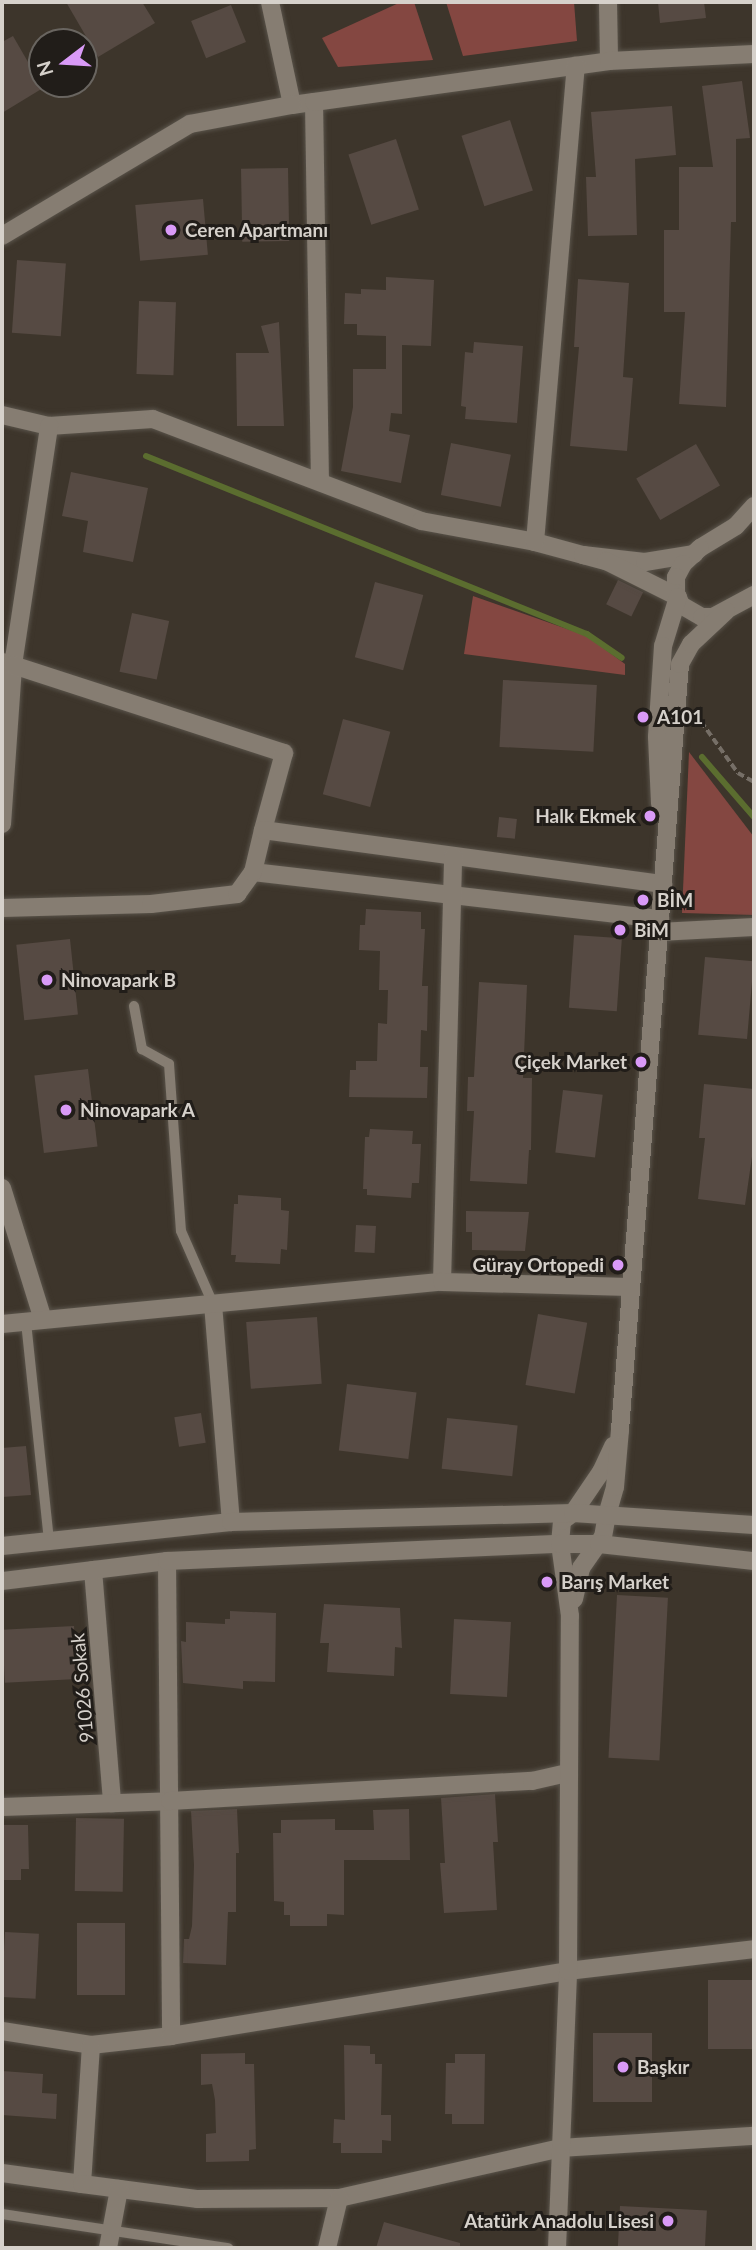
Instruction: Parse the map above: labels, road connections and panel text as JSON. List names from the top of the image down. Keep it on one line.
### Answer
{"streets":{"street":["91026 Sokak"]},"places":["Ceren Apartmanı","A101","Halk Ekmek","BİM","BiM","Ninovapark B","Çiçek Market","Ninovapark A","Güray Ortopedi","Barış Market","Başkır","Atatürk Anadolu Lisesi"],"north":"left"}
